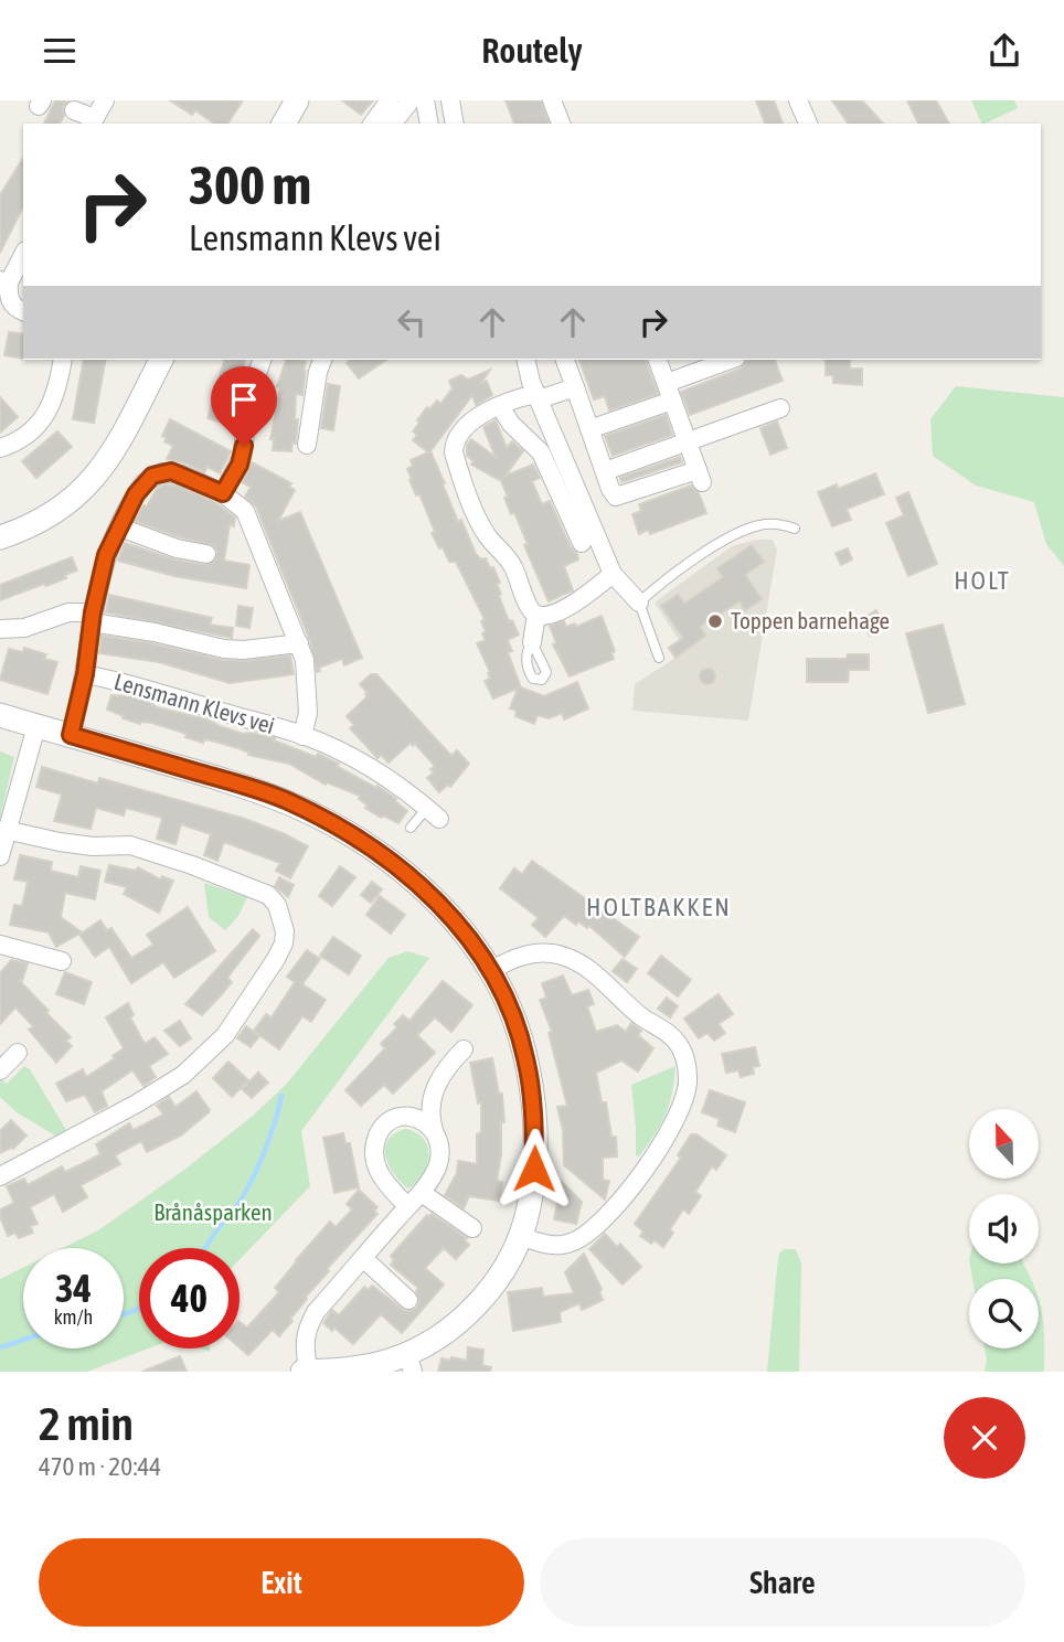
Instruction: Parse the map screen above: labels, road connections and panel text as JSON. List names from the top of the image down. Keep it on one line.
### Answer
{"streets":{"street":["Lensmann Klevs vei"]},"districts":["HOLT","HOLTBAKKEN"],"parks":["Brånåsparken"],"places":["Toppen barnehage"],"north":"top","page":{"header":"Routely","turn":["300 m","Lensmann Klevs vei"],"speed":"34 km/h","limit":"40","heading":["2 min","470 m · 20:44"],"buttons":["Exit","Share"]}}
